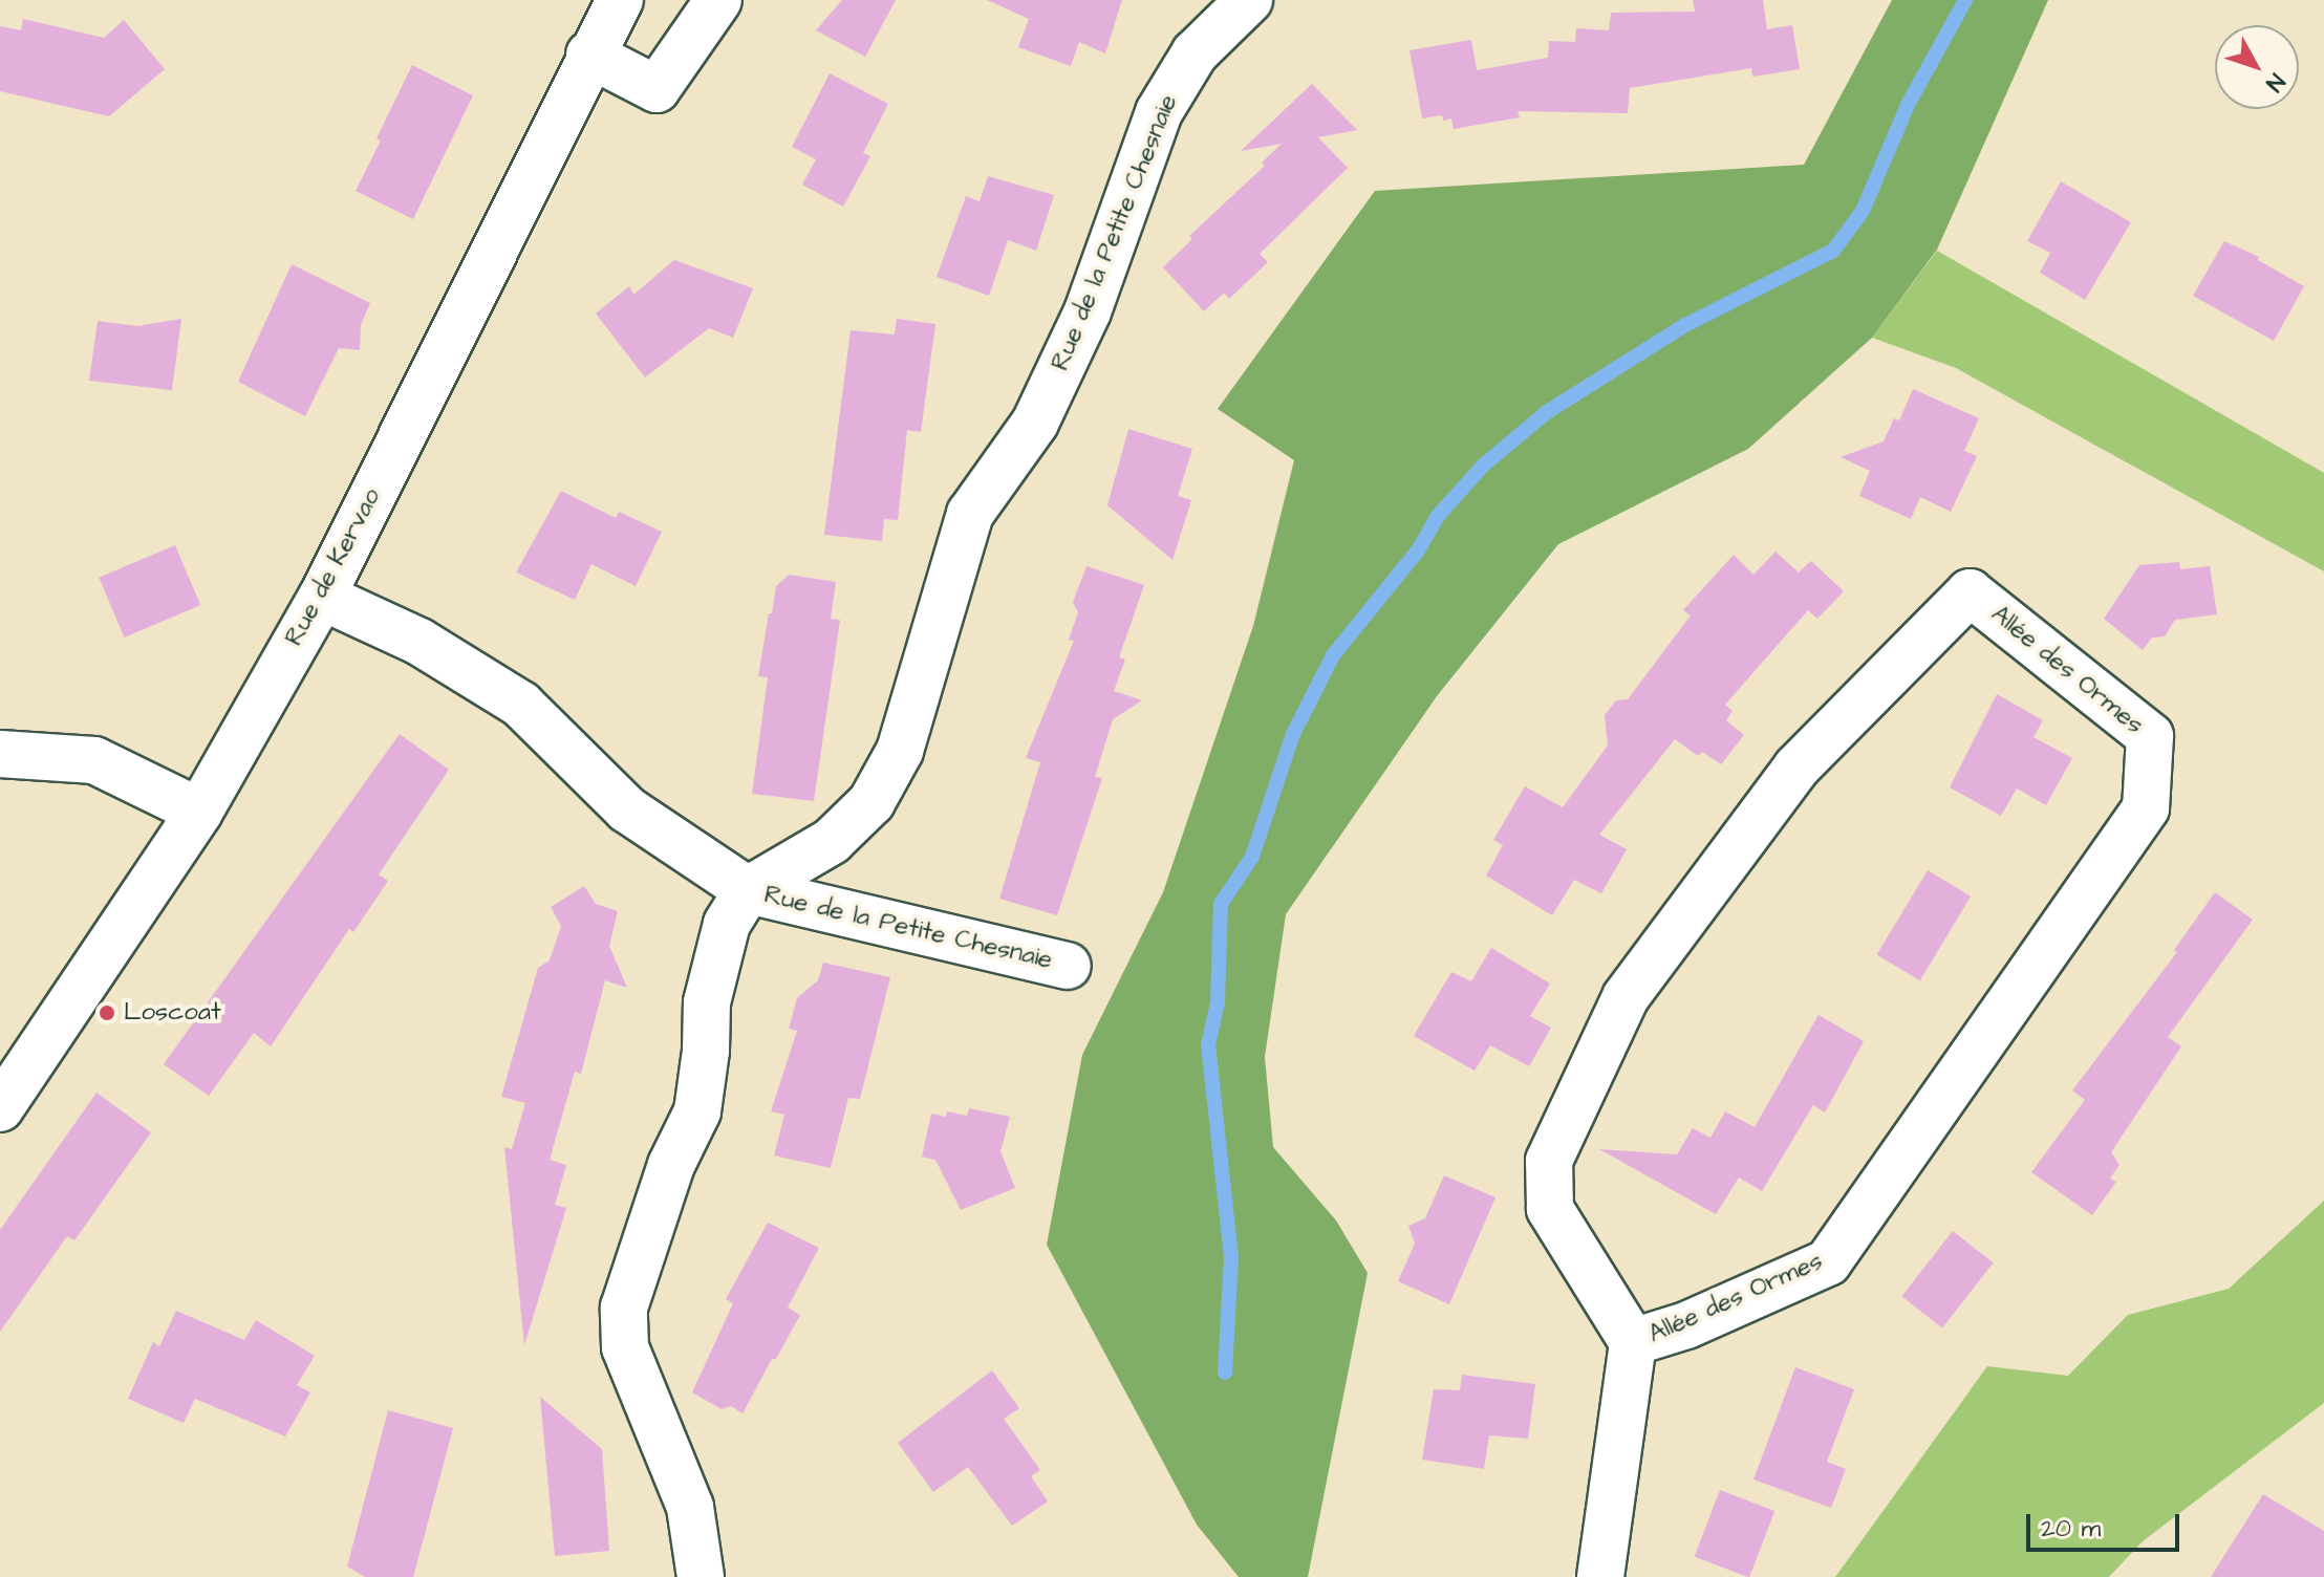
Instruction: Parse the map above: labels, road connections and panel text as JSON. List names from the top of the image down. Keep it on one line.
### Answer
{"streets":{"street":["Rue de la Petite Chesnaie","Rue de Kervao","Allée des Ormes"]},"crossings":[["Rue de la Petite Chesnaie","Rue de Kervao"]],"places":["Loscoat"],"scale_bar":"20 m","north":"bottom right"}
